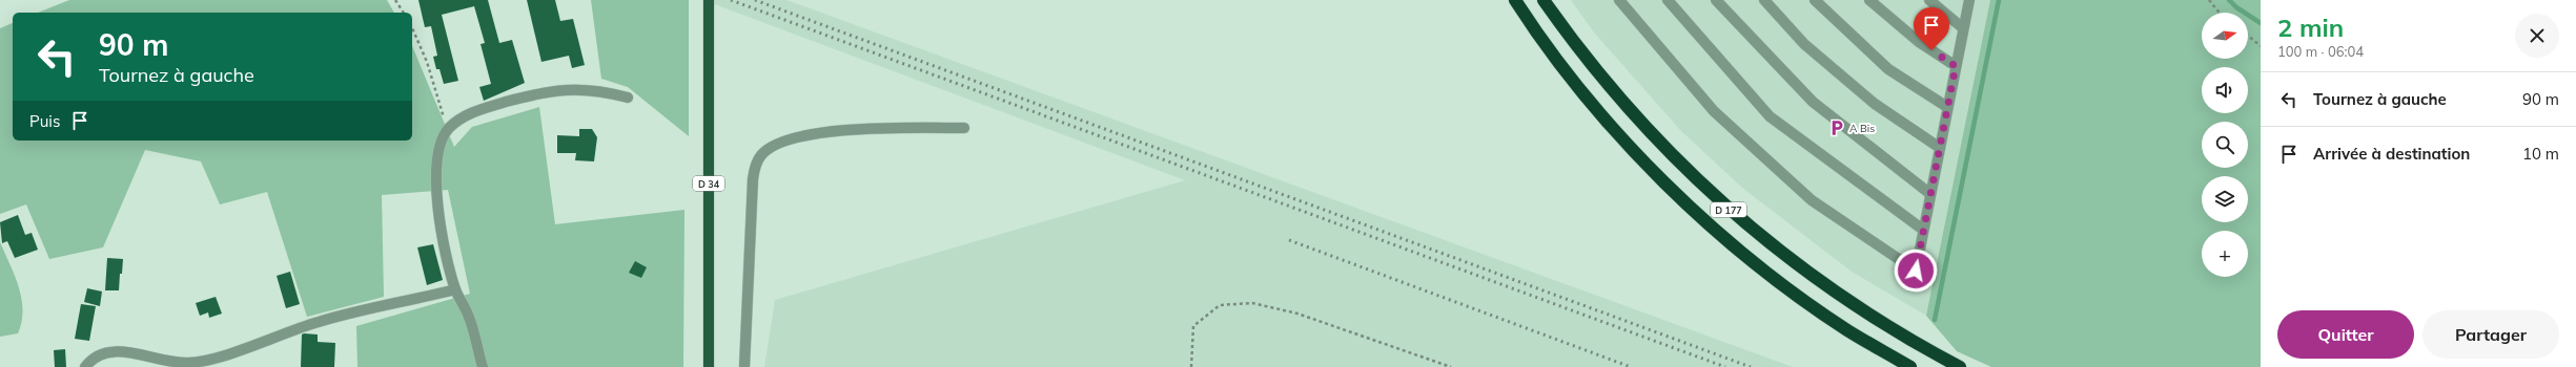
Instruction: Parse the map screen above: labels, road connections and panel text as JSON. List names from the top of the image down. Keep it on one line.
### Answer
{"streets":{"highway":["D 177"],"main road":["D 34"]},"places":{"parking":["A Bis"]},"north":"right","page":{"heading":["2 min","100 m · 06:04"],"map_buttons":"+","turn":["90 m","Tournez à gauche"],"list":[{"name":"Tournez à gauche","value":"90 m"},{"name":"Arrivée à destination","value":"10 m"}],"then":"Puis","buttons":["Quitter","Partager"]}}
